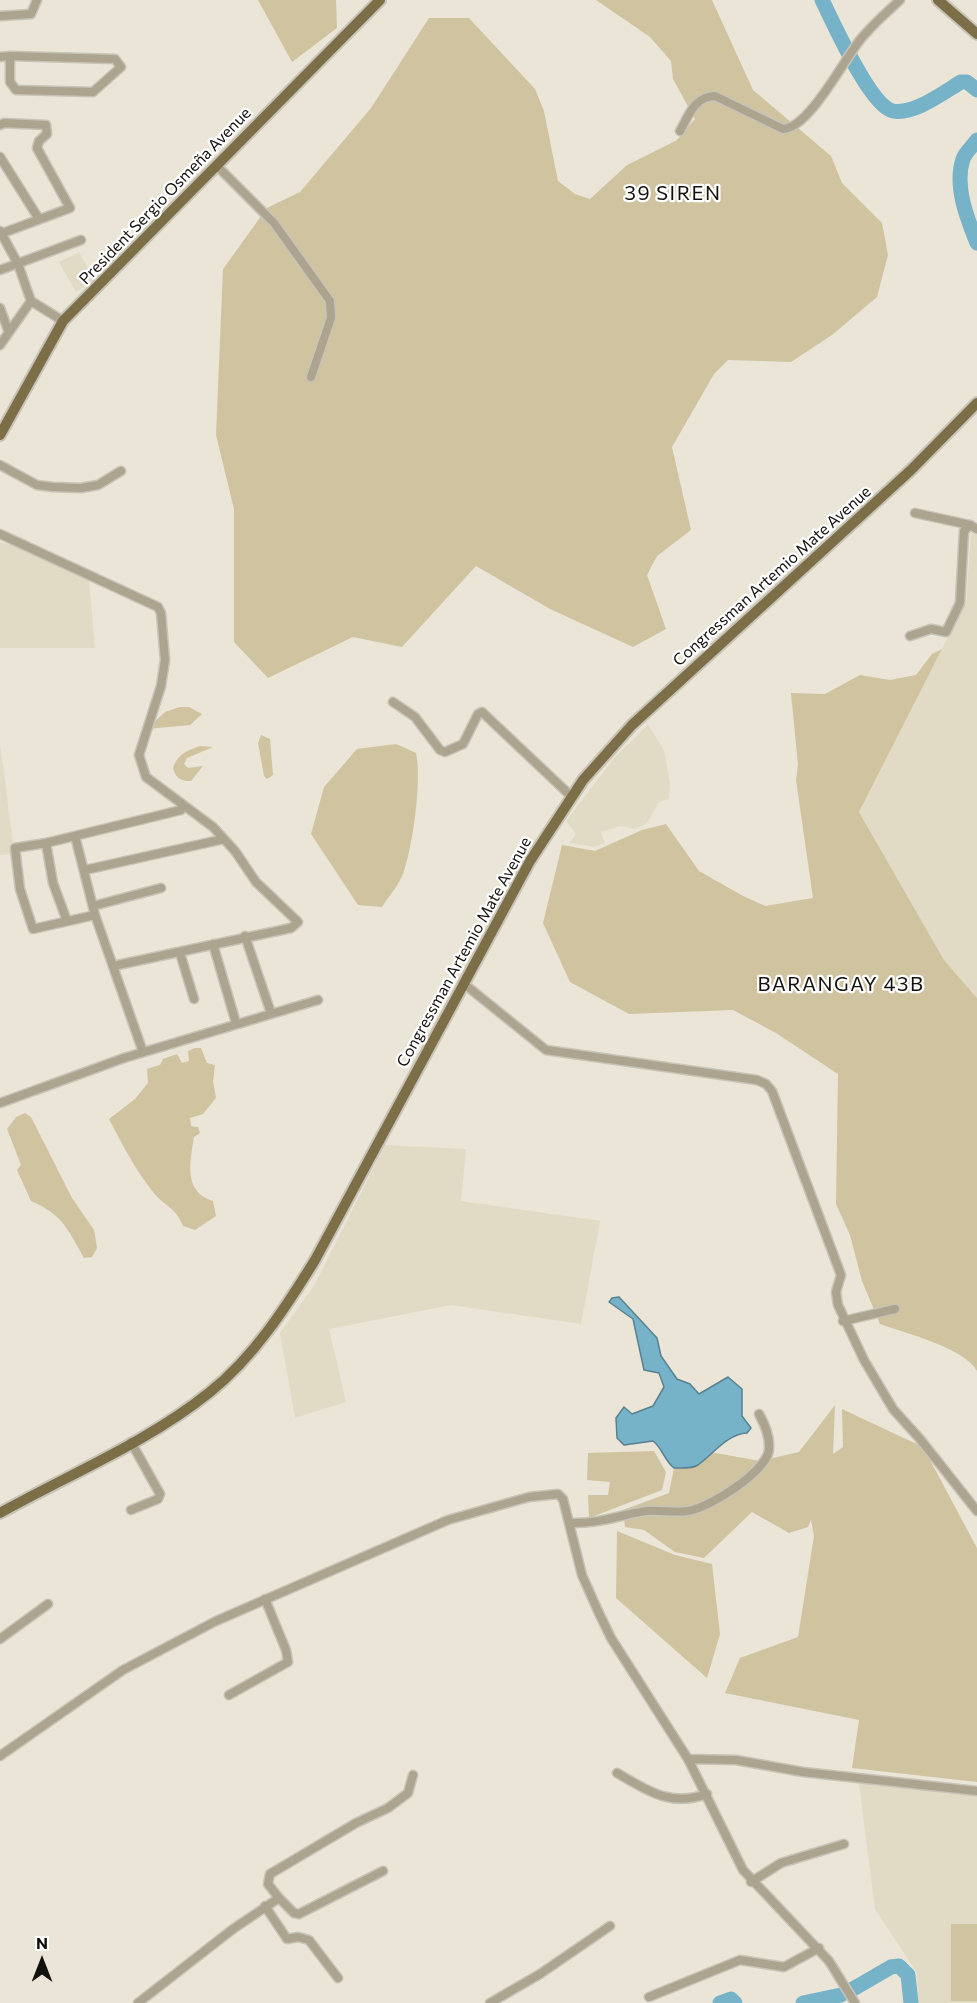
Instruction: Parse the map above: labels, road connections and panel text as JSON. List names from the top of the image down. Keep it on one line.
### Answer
{"streets":{"main road":["President Sergio Osmeña Avenue","Congressman Artemio Mate Avenue"]},"districts":["39 SIREN","BARANGAY 43B"],"north":"top"}
